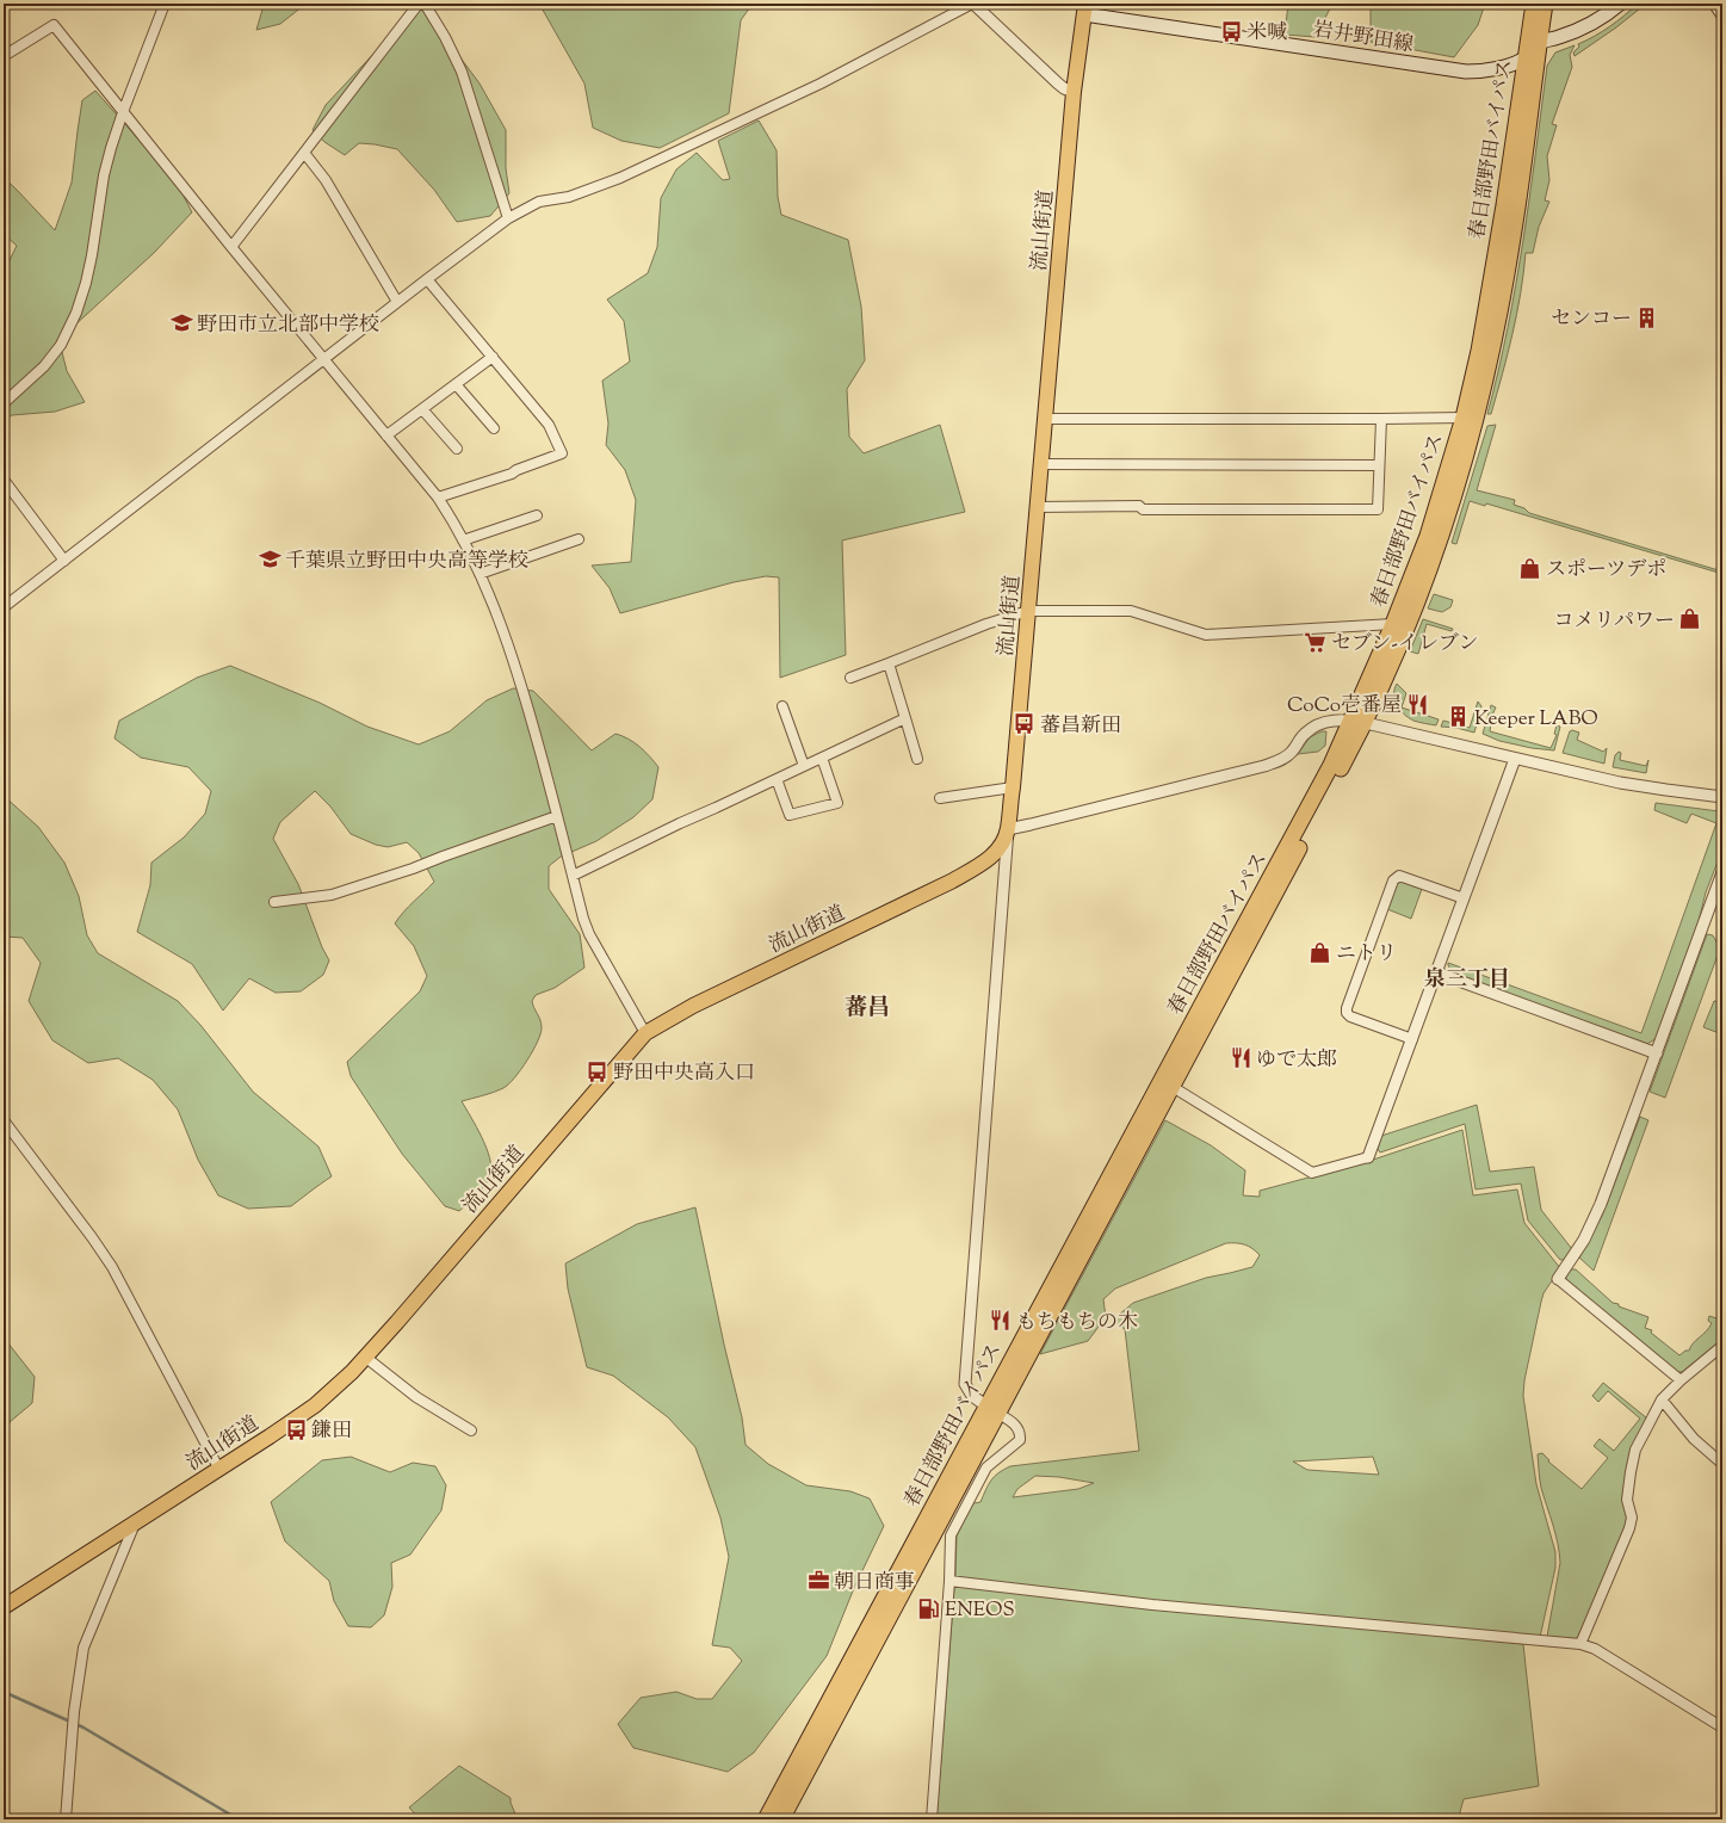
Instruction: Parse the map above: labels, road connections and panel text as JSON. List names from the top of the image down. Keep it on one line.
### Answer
{"streets":{"highway":["春日部野田バイパス"],"main road":["岩井野田線","流山街道"]},"crossings":[["岩井野田線","春日部野田バイパス"],["岩井野田線","流山街道"]],"districts":["泉三丁目","蕃昌"],"places":{"bus stop":["米喊","蕃昌新田","野田中央高入口","鎌田"],"building":["センコー","Keeper LABO"],"school or university":["野田市立北部中学校","千葉県立野田中央高等学校"],"shop":["スポーツデポ","コメリパワー","ニトリ"],"supermarket":["セブン-イレブン"],"restaurant":["CoCo壱番屋","ゆで太郎","もちもちの木"],"office":["朝日商事"],"fuel station":["ENEOS"]}}
